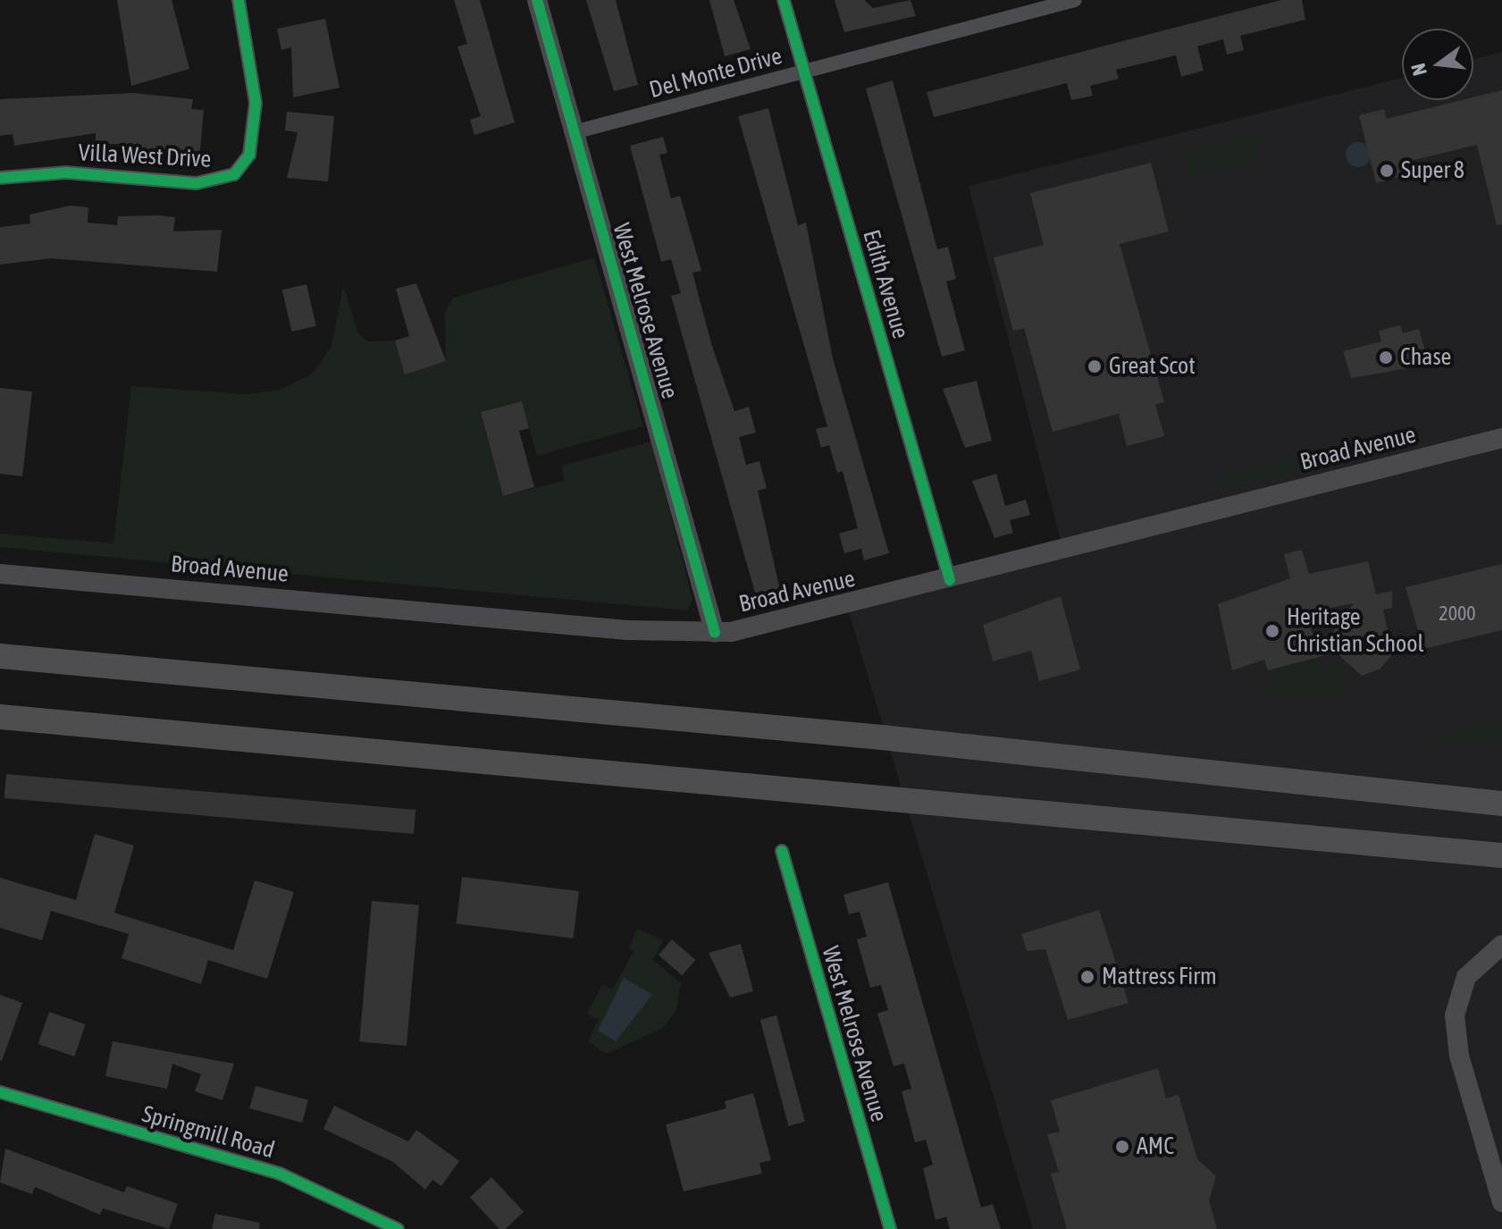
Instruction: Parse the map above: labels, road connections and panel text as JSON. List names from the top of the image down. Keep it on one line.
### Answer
{"streets":{"main road":["West Melrose Avenue","Broad Avenue"],"street":["Del Monte Drive","Villa West Drive","Edith Avenue","Springmill Road"]},"crossings":[["Del Monte Drive","Edith Avenue"],["Del Monte Drive","West Melrose Avenue"],["Edith Avenue","Broad Avenue"],["West Melrose Avenue","Broad Avenue"]],"places":["Super 8","Chase","Great Scot","Heritage Christian School","Mattress Firm","AMC"],"house_numbers":["2000"],"north":"left"}
